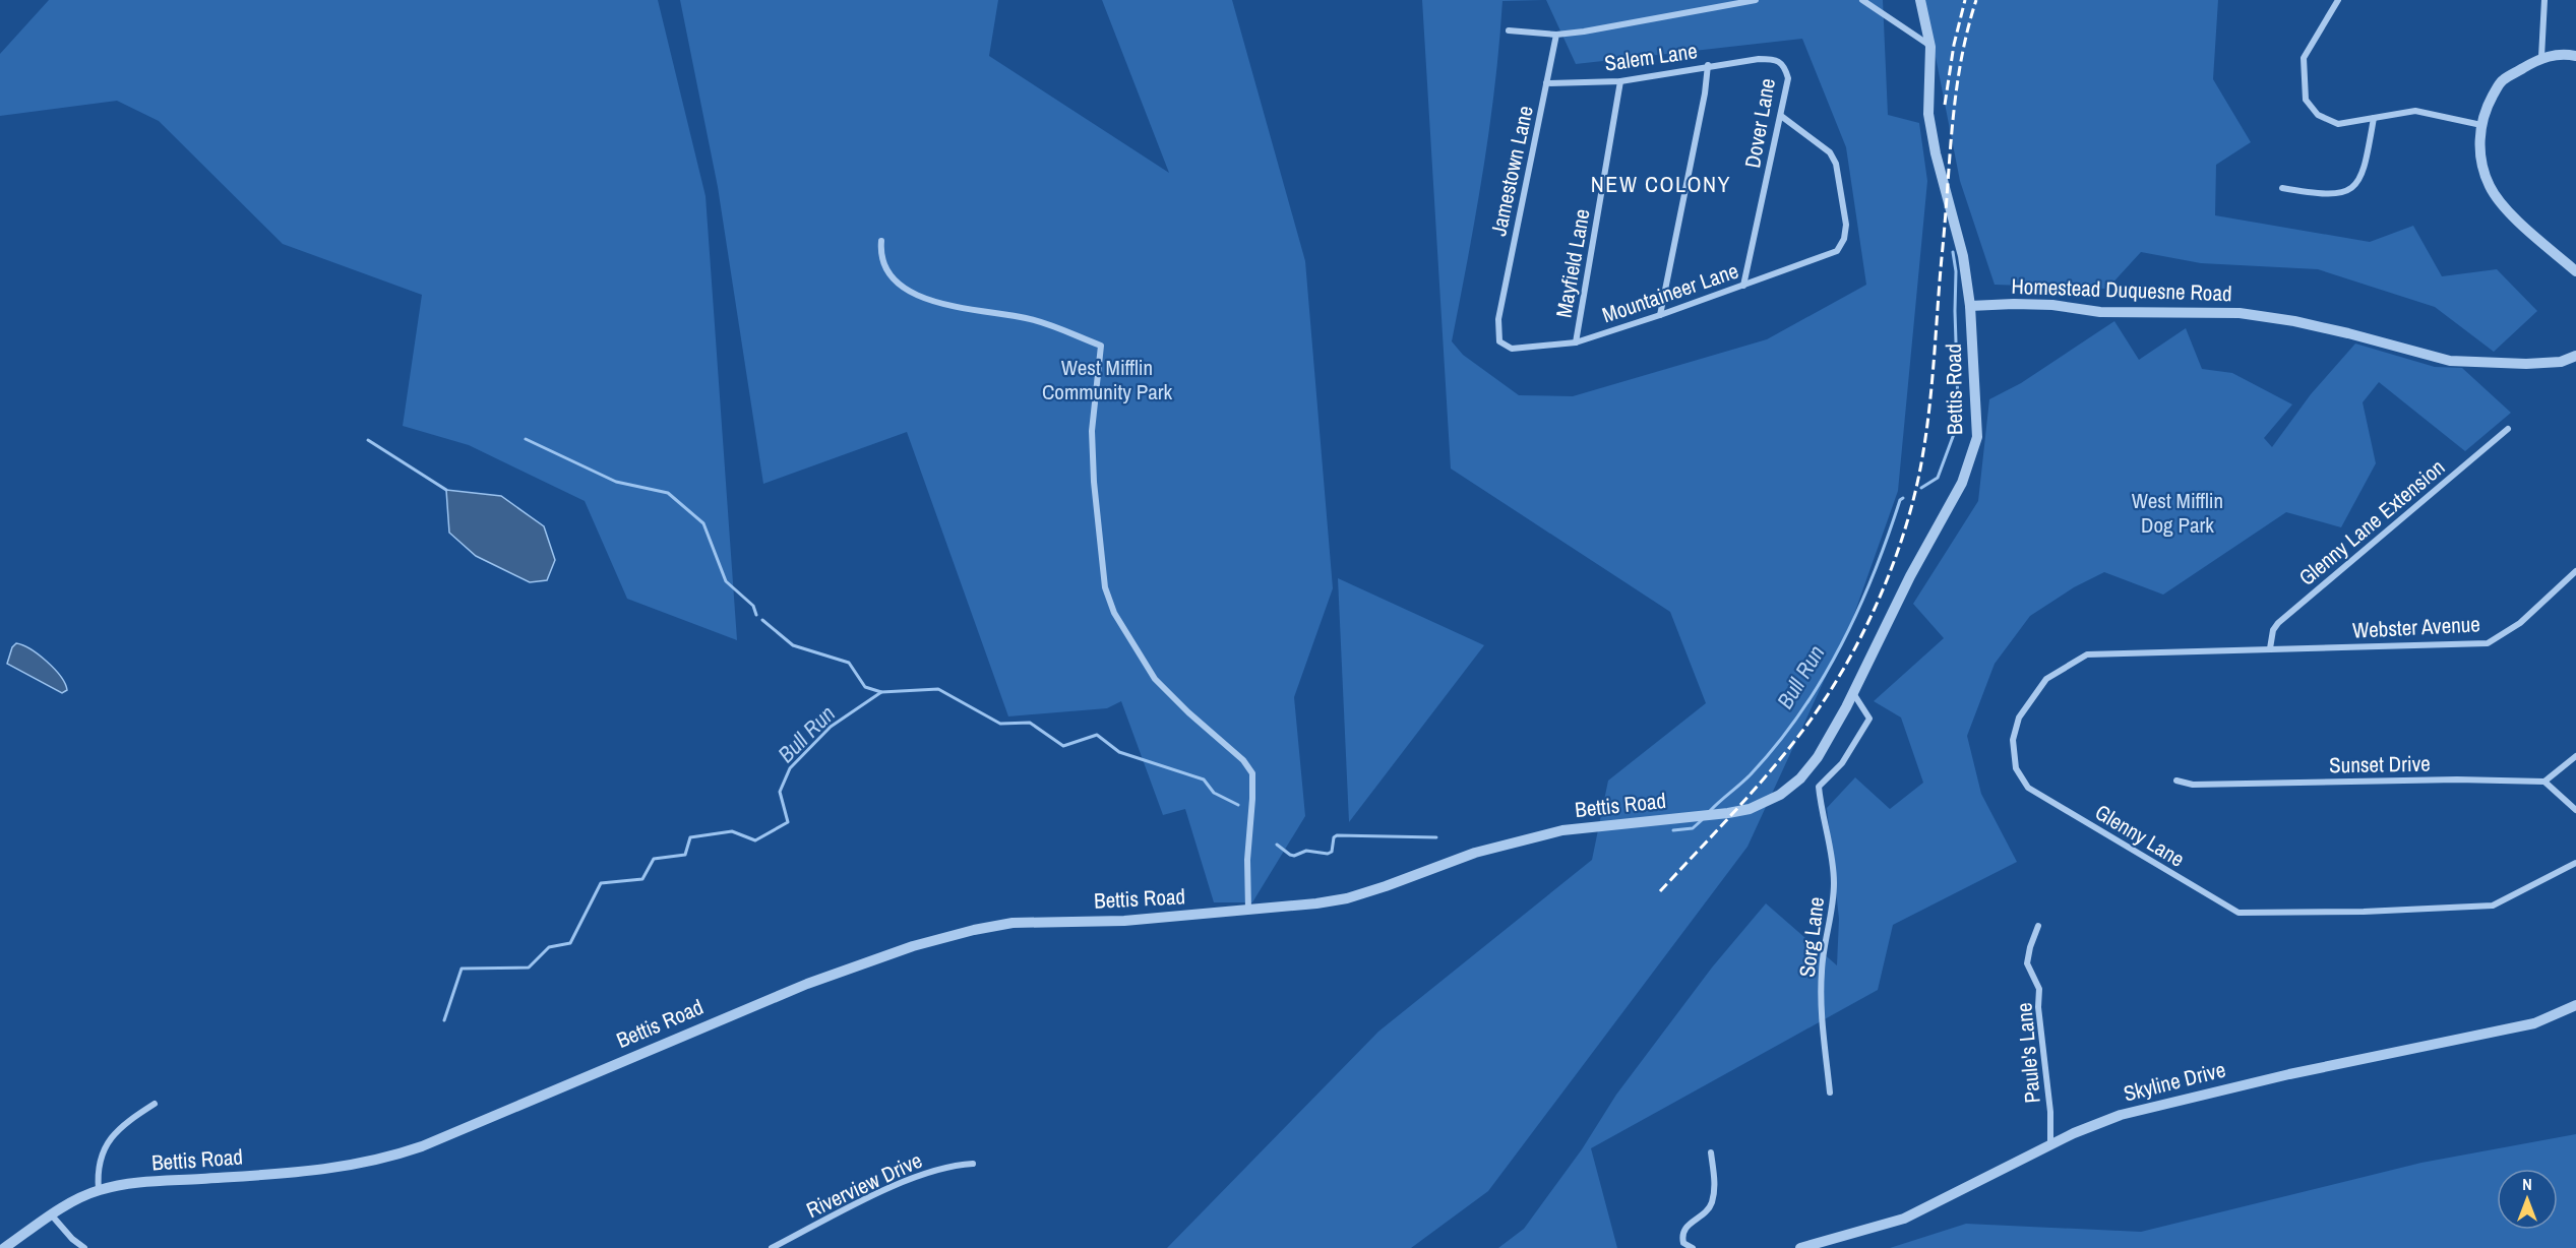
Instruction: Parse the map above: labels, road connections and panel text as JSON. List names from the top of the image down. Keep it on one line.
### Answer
{"streets":{"street":["Salem Lane","Dover Lane","Jamestown Lane","Mayfield Lane","Homestead Duquesne Road","Mountaineer Lane","Bettis Road","Glenny Lane Extension","Webster Avenue","Sunset Drive","Glenny Lane","Sorg Lane","Paule's Lane","Skyline Drive","Riverview Drive"]},"crossings":[["Salem Lane","Dover Lane"],["Salem Lane","Jamestown Lane"],["Salem Lane","Mayfield Lane"],["Dover Lane","Mountaineer Lane"],["Jamestown Lane","Mountaineer Lane"],["Mayfield Lane","Mountaineer Lane"],["Homestead Duquesne Road","Bettis Road"],["Bettis Road","Sorg Lane"],["Glenny Lane Extension","Webster Avenue"],["Glenny Lane Extension","Glenny Lane"],["Webster Avenue","Glenny Lane"],["Paule's Lane","Skyline Drive"]],"districts":["NEW COLONY"],"water":["Bull Run"],"parks":["West Mifflin Community Park","West Mifflin Dog Park"],"north":"top"}
